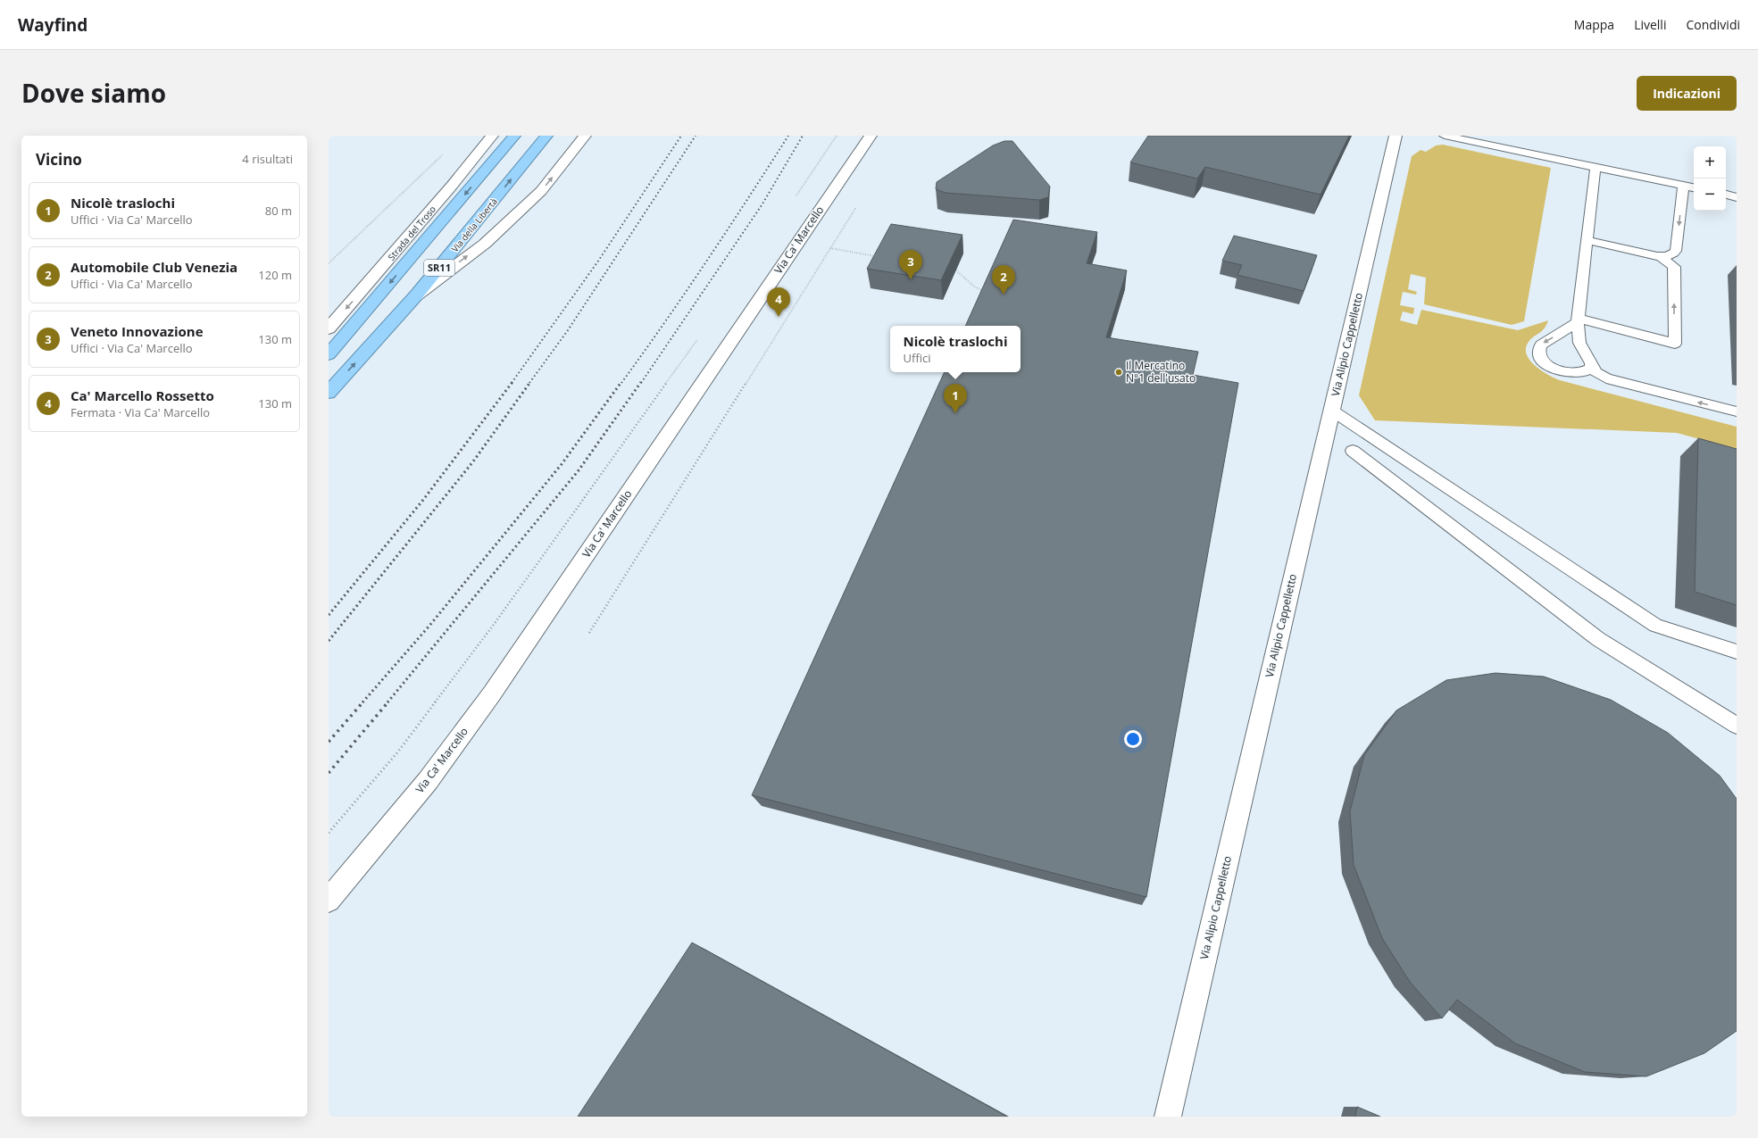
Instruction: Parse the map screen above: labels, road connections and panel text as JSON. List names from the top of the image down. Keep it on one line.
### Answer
{"streets":{"highway":["Via della Libertà","SR11"],"street":["Strada del Troso","Via Ca' Marcello","Via Alipio Cappelletto"]},"places":["Il Mercatino N°1 dell'usato"],"page":{"header":"Wayfind","nav":["Mappa","Livelli","Condividi"],"title":"Dove siamo","buttons":"Indicazioni","heading":["Vicino","4 risultati"],"map_buttons":["+","−"],"list":[{"mark":"1","name":"Nicolè traslochi","note":"Uffici · Via Ca' Marcello","value":"80 m"},{"mark":"2","name":"Automobile Club Venezia","note":"Uffici · Via Ca' Marcello","value":"120 m"},{"mark":"3","name":"Veneto Innovazione","note":"Uffici · Via Ca' Marcello","value":"130 m"},{"mark":"4","name":"Ca' Marcello Rossetto","note":"Fermata · Via Ca' Marcello","value":"130 m"}],"pins":["3","2","4","1"],"popup":["Nicolè traslochi","Uffici"]}}
